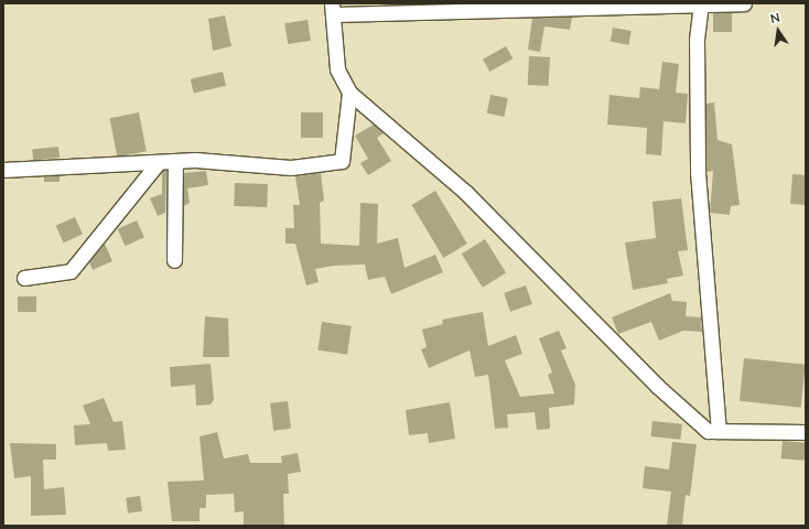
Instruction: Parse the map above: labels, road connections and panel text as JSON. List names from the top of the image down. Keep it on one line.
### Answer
{"north":"top"}
